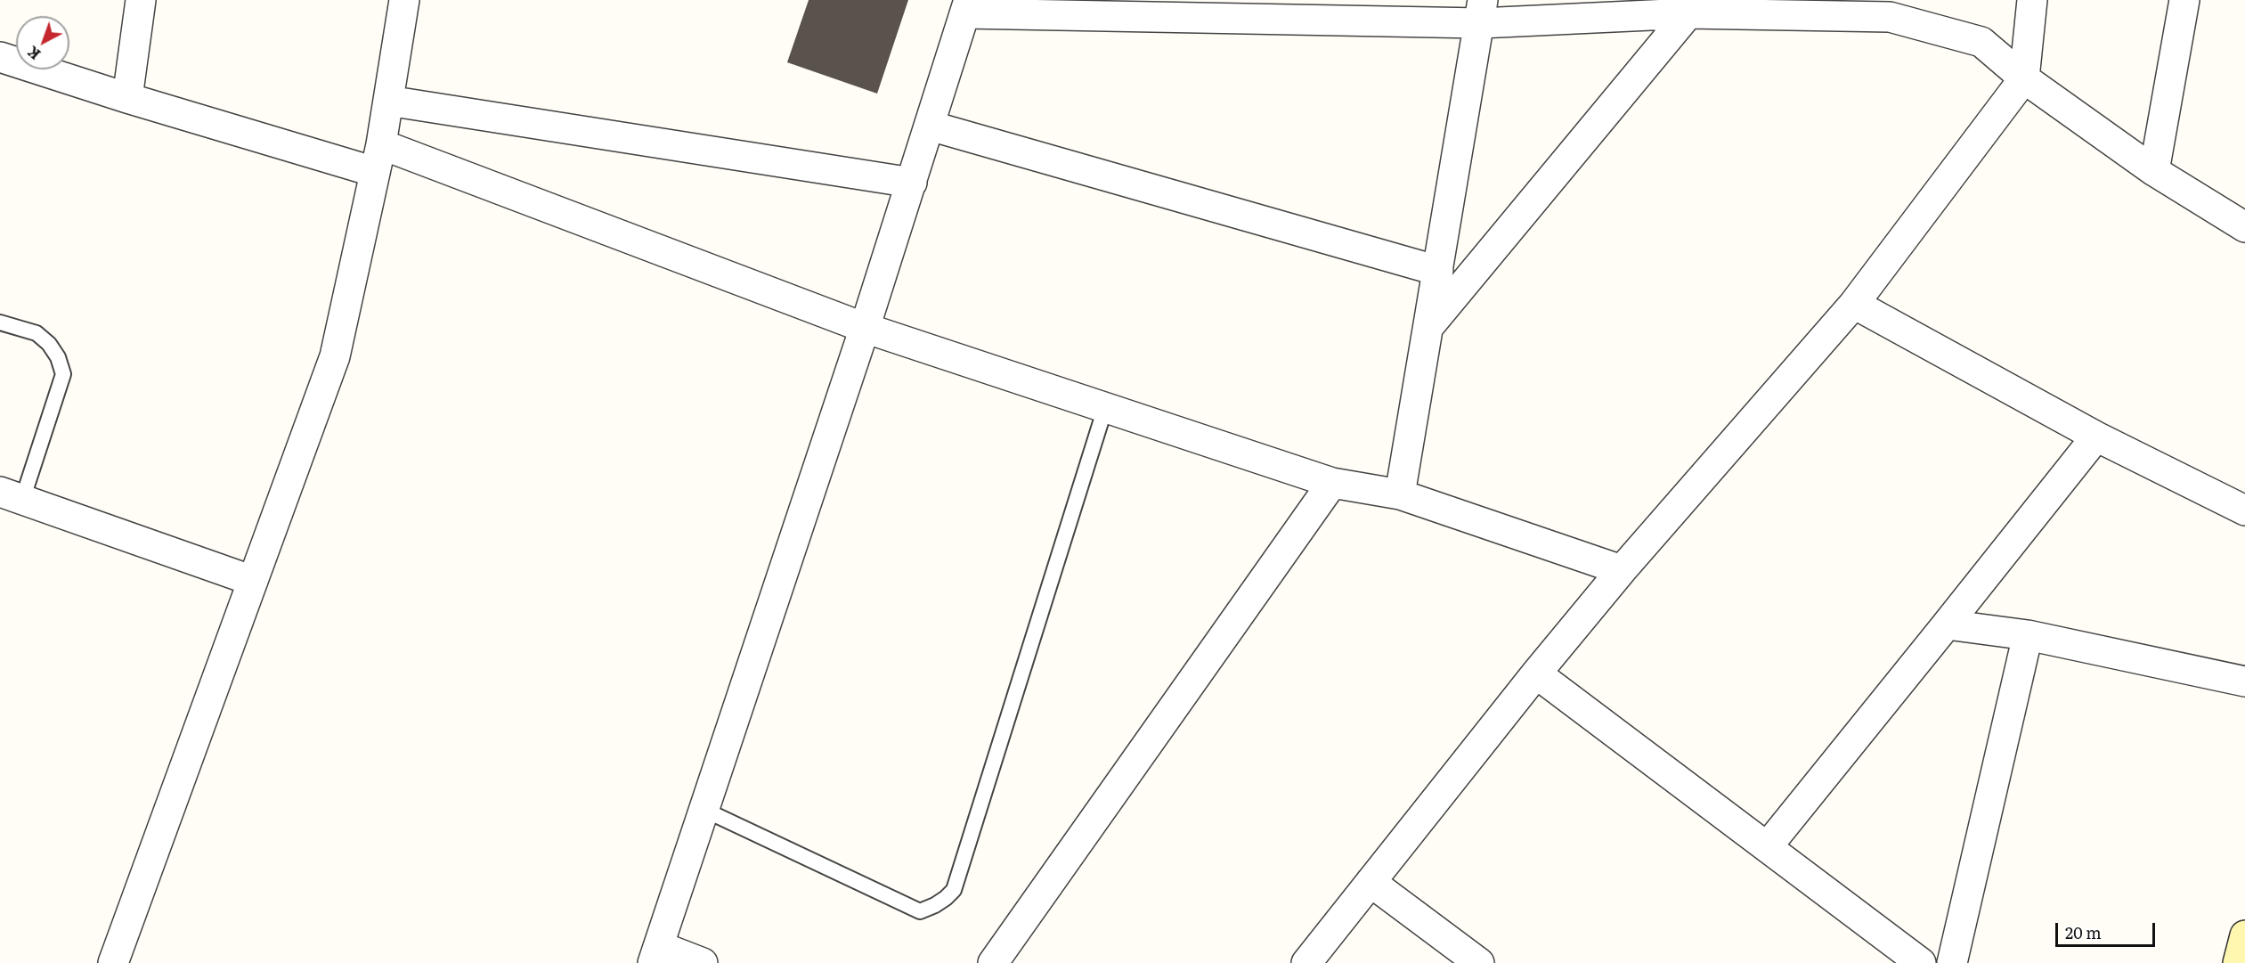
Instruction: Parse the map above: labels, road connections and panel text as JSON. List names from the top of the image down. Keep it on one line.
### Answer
{"scale_bar":"20 m","north":"bottom left"}
